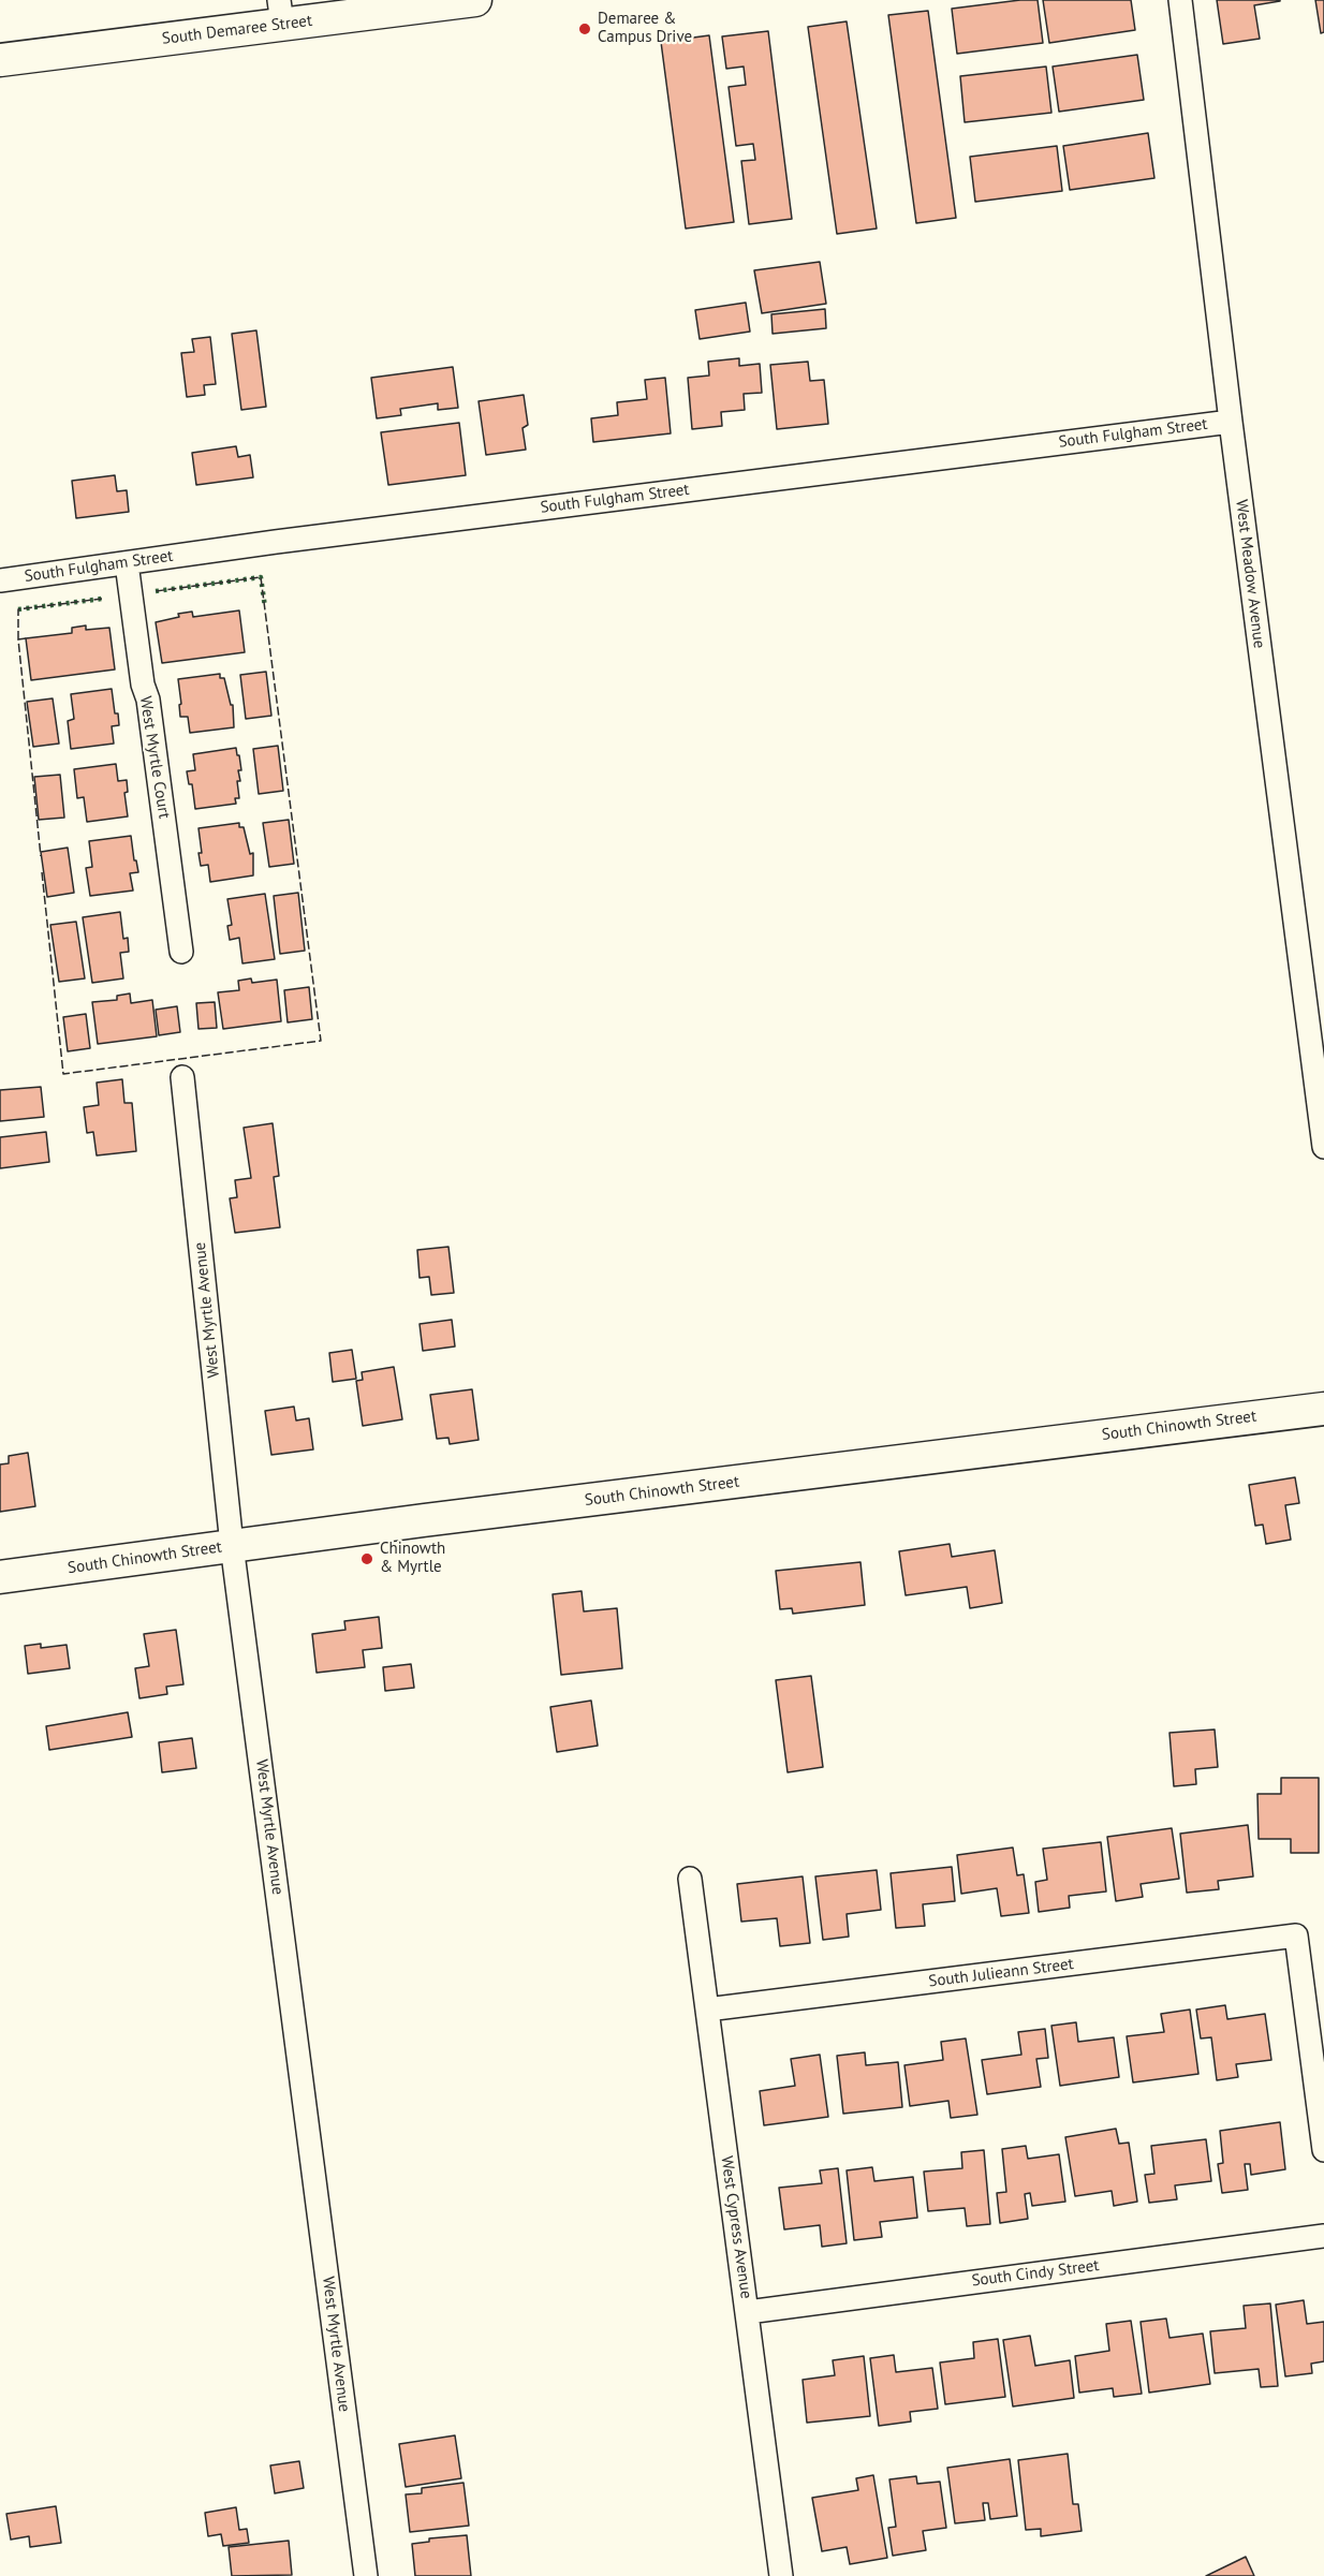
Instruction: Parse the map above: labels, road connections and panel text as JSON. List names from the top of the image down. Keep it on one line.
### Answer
{"streets":{"street":["South Demaree Street","South Fulgham Street","West Meadow Avenue","West Myrtle Court","West Myrtle Avenue","South Chinowth Street","South Julieann Street","West Cypress Avenue","South Cindy Street"]},"crossings":[["South Fulgham Street","West Meadow Avenue"],["South Fulgham Street","West Myrtle Court"],["West Myrtle Avenue","South Chinowth Street"],["South Julieann Street","West Cypress Avenue"],["West Cypress Avenue","South Cindy Street"]],"places":["Demaree & Campus Drive","Chinowth & Myrtle"]}
